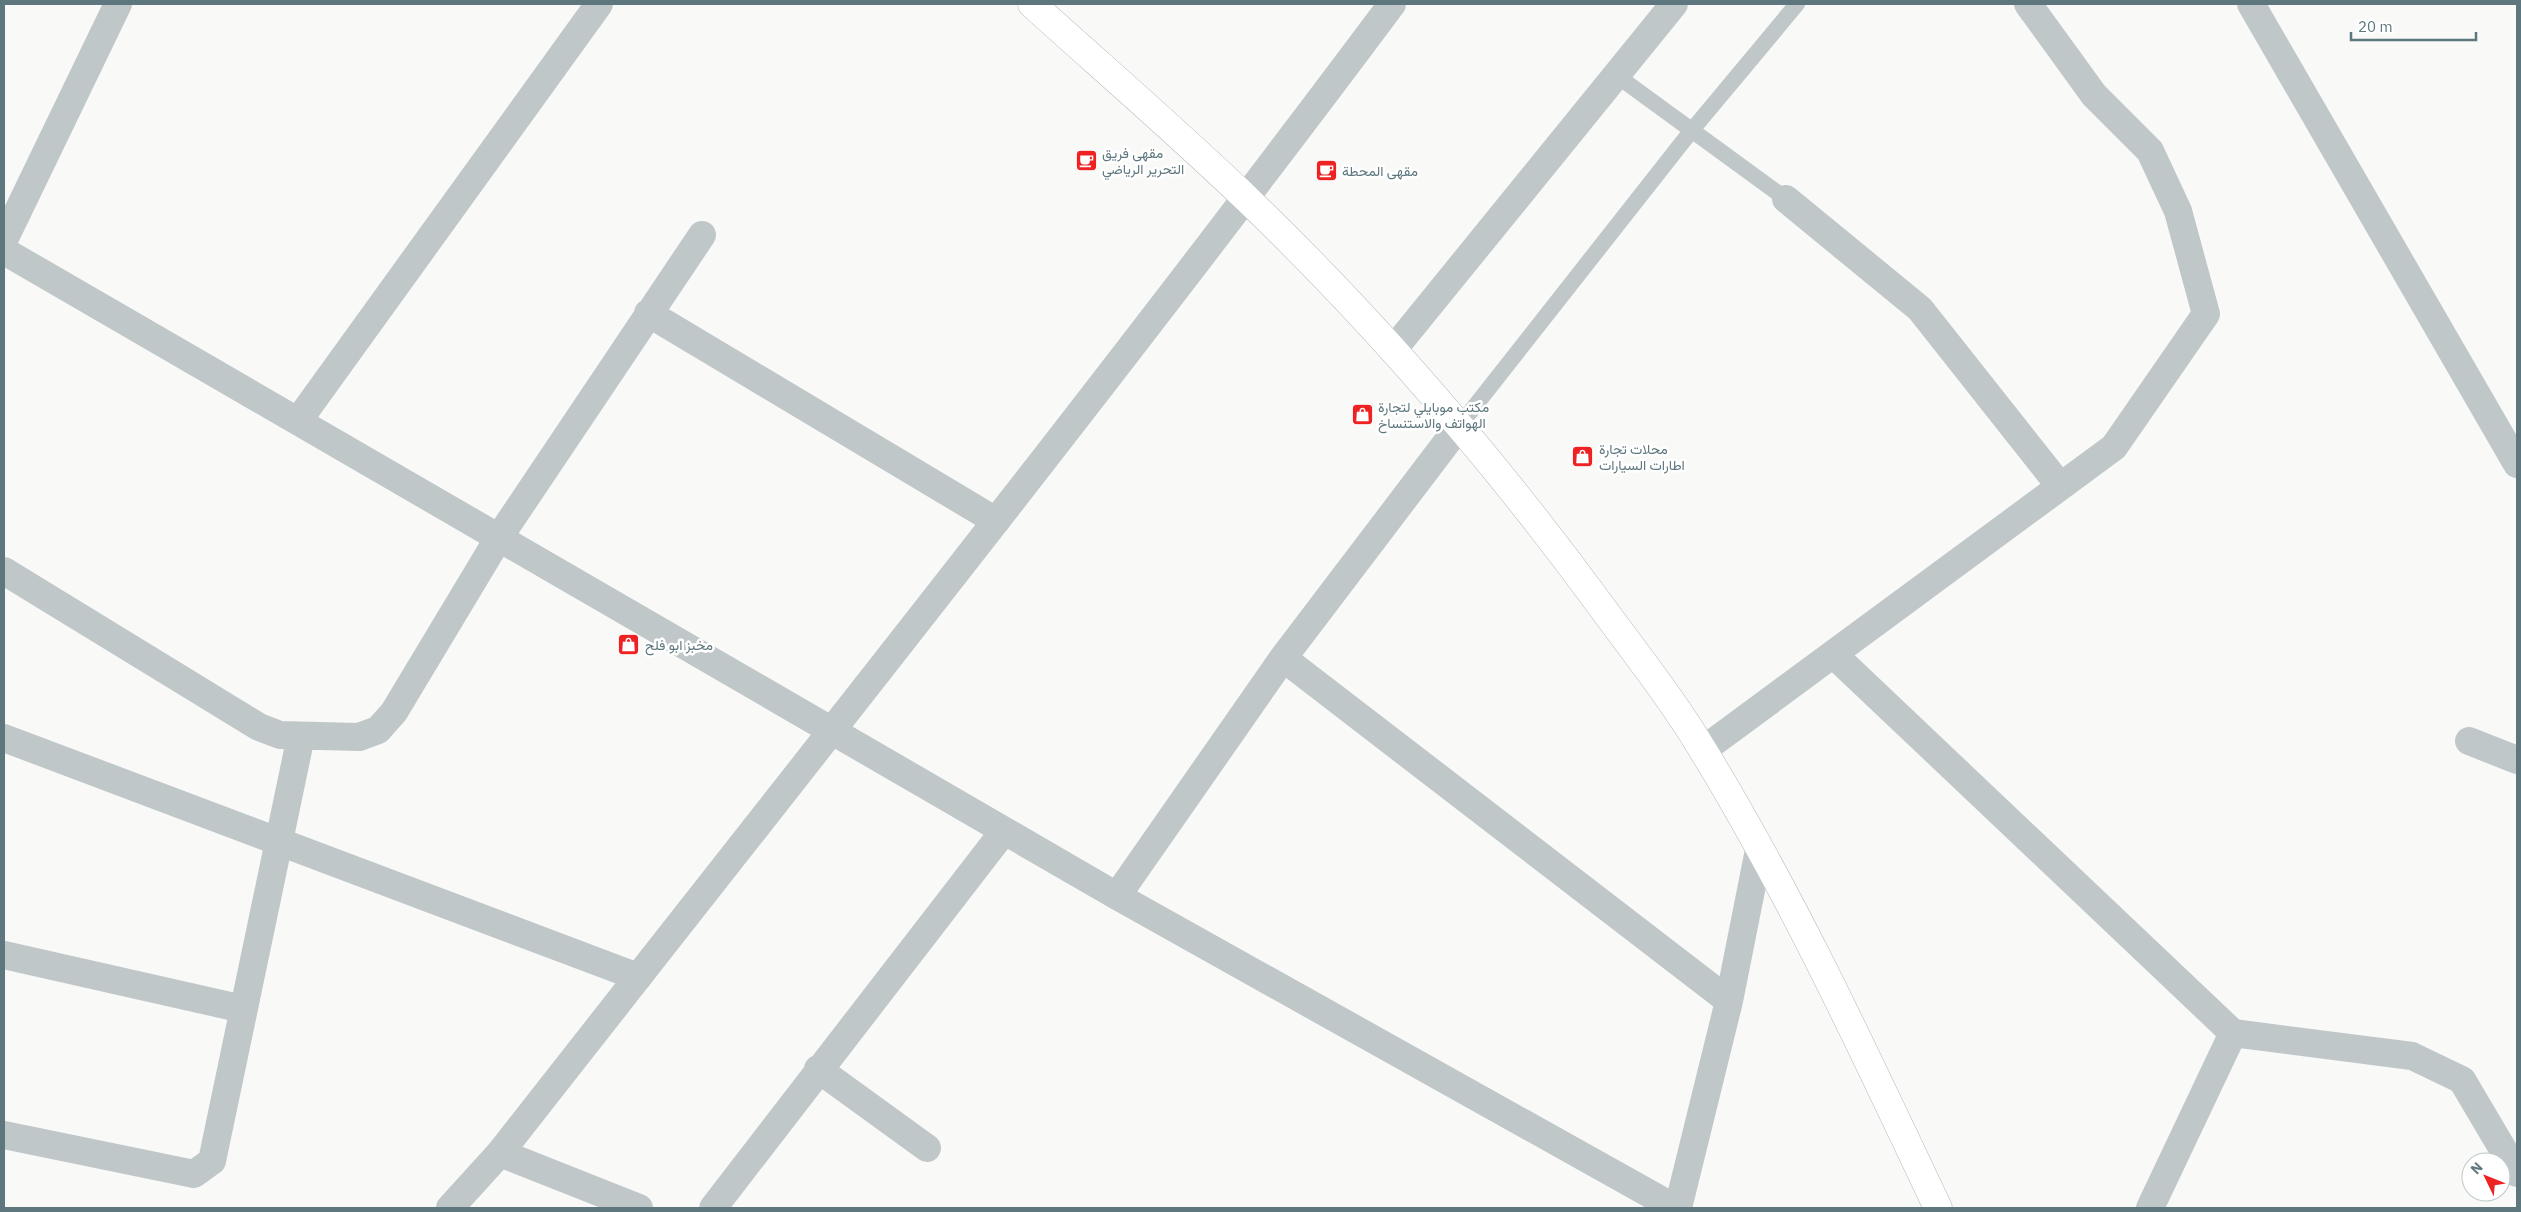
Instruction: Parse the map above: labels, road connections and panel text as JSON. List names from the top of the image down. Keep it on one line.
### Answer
{"places":{"cafe":["مقهى فريق التحرير الرياضي","مقهى المحطة"],"shop":["مكتب موبايلي لتجارة الهواتف والاستنساخ","محلات تجارة اطارات السيارات","مخبز ابو فلح"]},"scale_bar":"20 m","north":"top left"}
